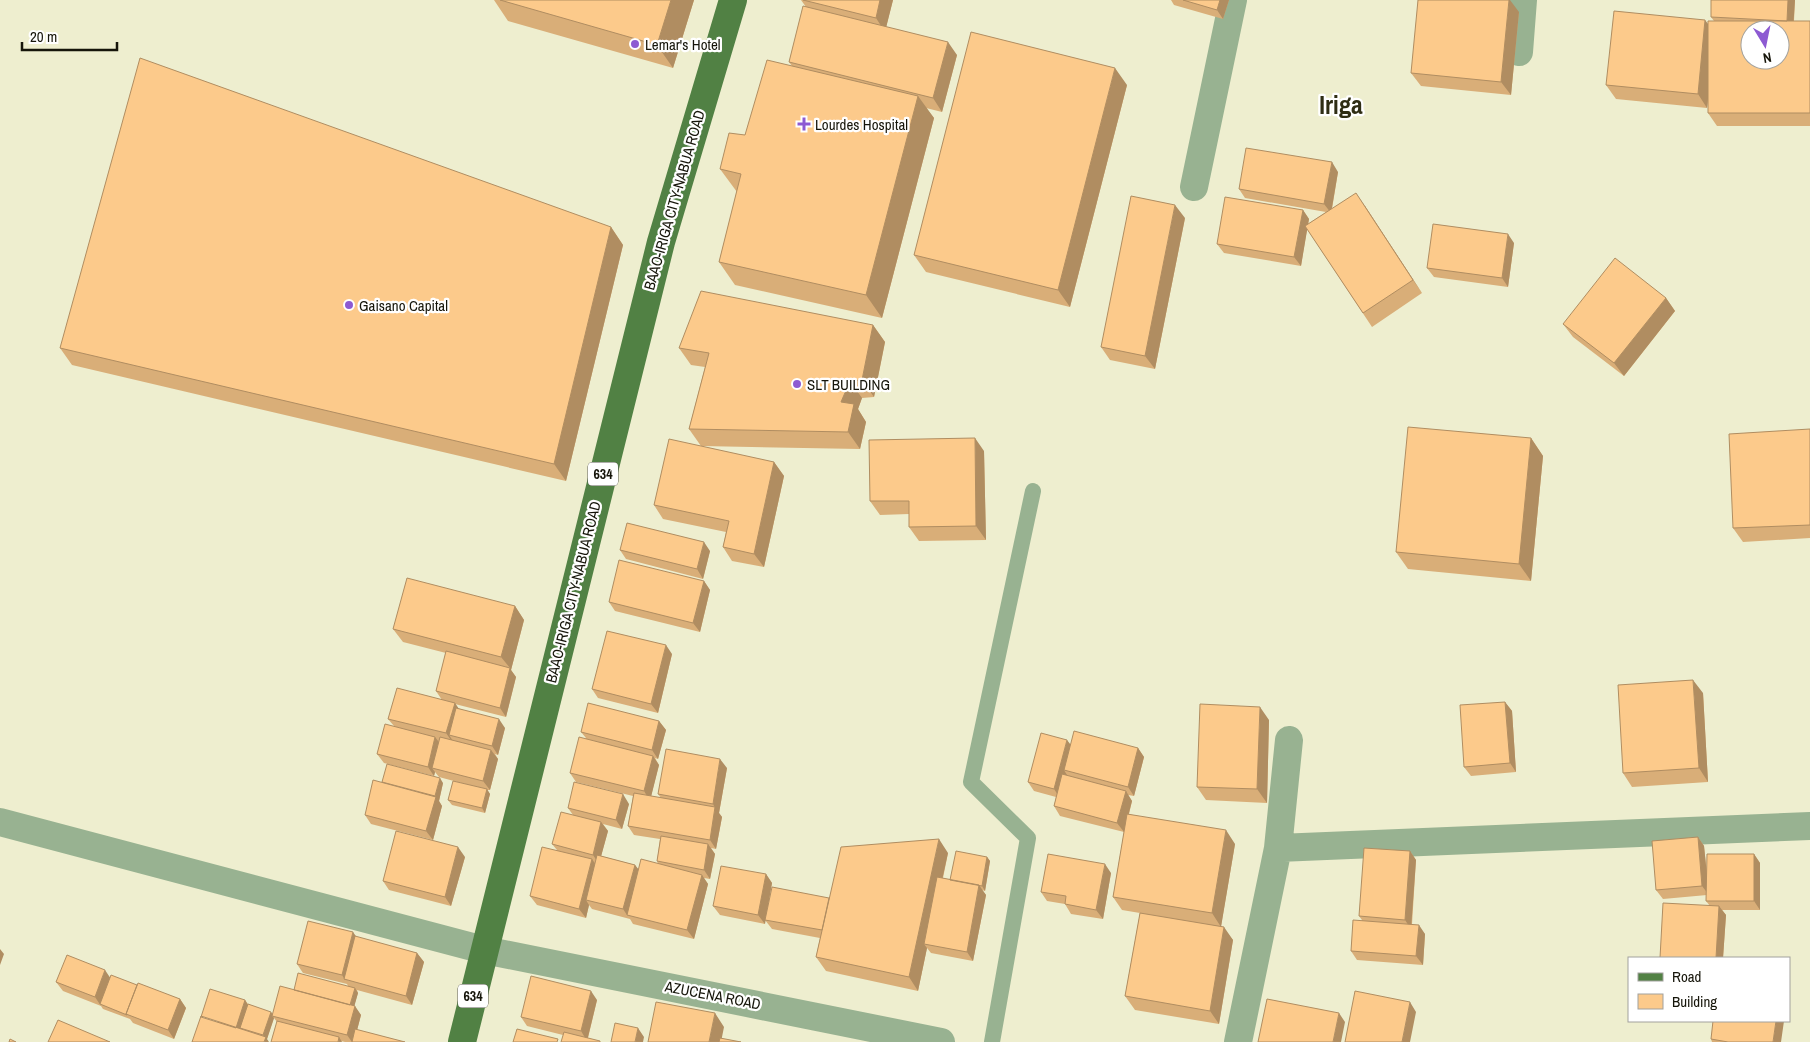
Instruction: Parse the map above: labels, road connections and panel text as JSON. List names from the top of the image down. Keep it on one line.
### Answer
{"streets":{"main road":["BAAO-IRIGA CITY-NABUA ROAD","634"],"street":["AZUCENA ROAD"]},"crossings":[["BAAO-IRIGA CITY-NABUA ROAD","AZUCENA ROAD"]],"districts":["Iriga"],"places":{"other":["Lemar's Hotel","Gaisano Capital","SLT BUILDING"],"health":["Lourdes Hospital"]},"legend":["Road","Building"],"scale_bar":"20 m","north":"bottom"}
